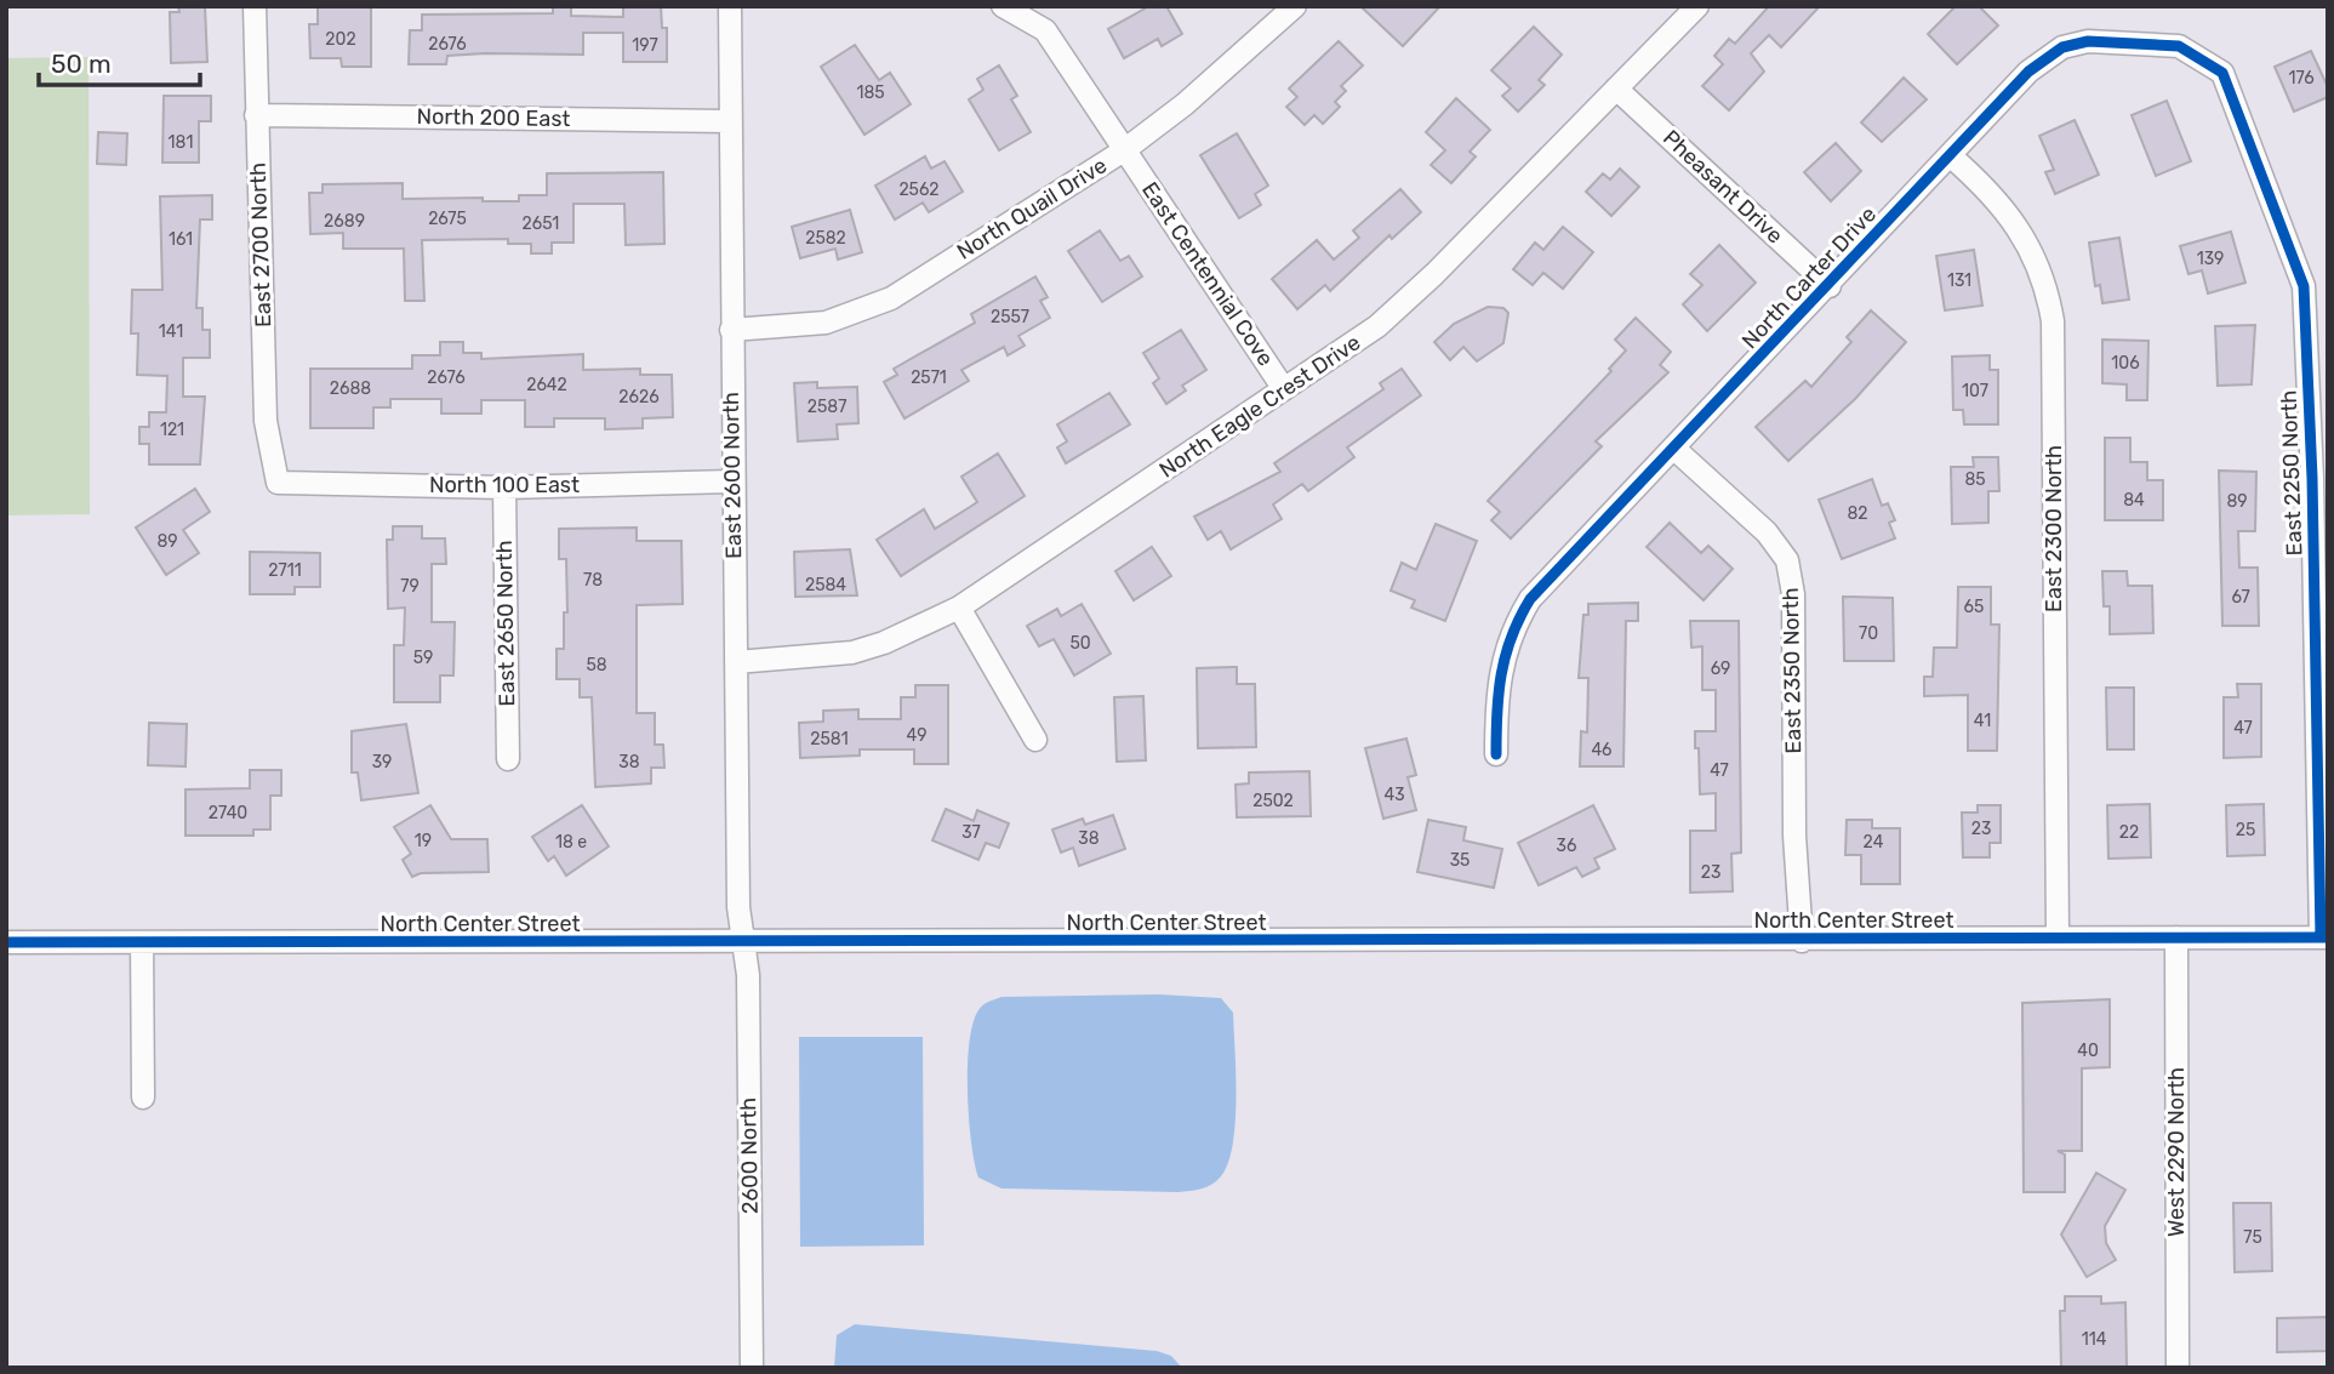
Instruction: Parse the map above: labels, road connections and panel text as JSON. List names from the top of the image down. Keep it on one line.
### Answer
{"streets":{"street":["North 200 East","Pheasant Drive","North Quail Drive","East 2700 North","East Centennial Cove","North Carter Drive","North Eagle Crest Drive","East 2250 North","East 2600 North","North 100 East","East 2300 North","East 2650 North","East 2350 North","North Center Street","West 2290 North","2600 North"]},"crossings":[["North 200 East","East 2700 North"],["North 200 East","East 2600 North"],["Pheasant Drive","North Carter Drive"],["Pheasant Drive","North Eagle Crest Drive"],["North Quail Drive","East Centennial Cove"],["North Quail Drive","East 2600 North"],["East 2700 North","North 100 East"],["East Centennial Cove","North Eagle Crest Drive"],["North Carter Drive","East 2250 North"],["North Carter Drive","East 2300 North"],["North Carter Drive","East 2350 North"],["North Eagle Crest Drive","East 2600 North"],["East 2250 North","North Center Street"],["East 2600 North","North 100 East"],["East 2600 North","North Center Street"],["East 2600 North","2600 North"],["North 100 East","East 2650 North"],["East 2300 North","North Center Street"],["East 2350 North","North Center Street"],["North Center Street","West 2290 North"],["North Center Street","2600 North"]],"house_numbers":["202","2676","197","176","185","181","2562","2675","2689","2651","2582","161","139","131","2557","141","106","2676","2571","2642","2688","107","2626","2587","121","85","84","89","82","89","2711","78","2584","79","67","65","70","50","59","58","69","41","47","49","2581","46","39","38","47","43","2502","2740","23","25","37","22","38","19","18 e","24","36","35","23","40","75","114"],"scale_bar":"50 m"}
